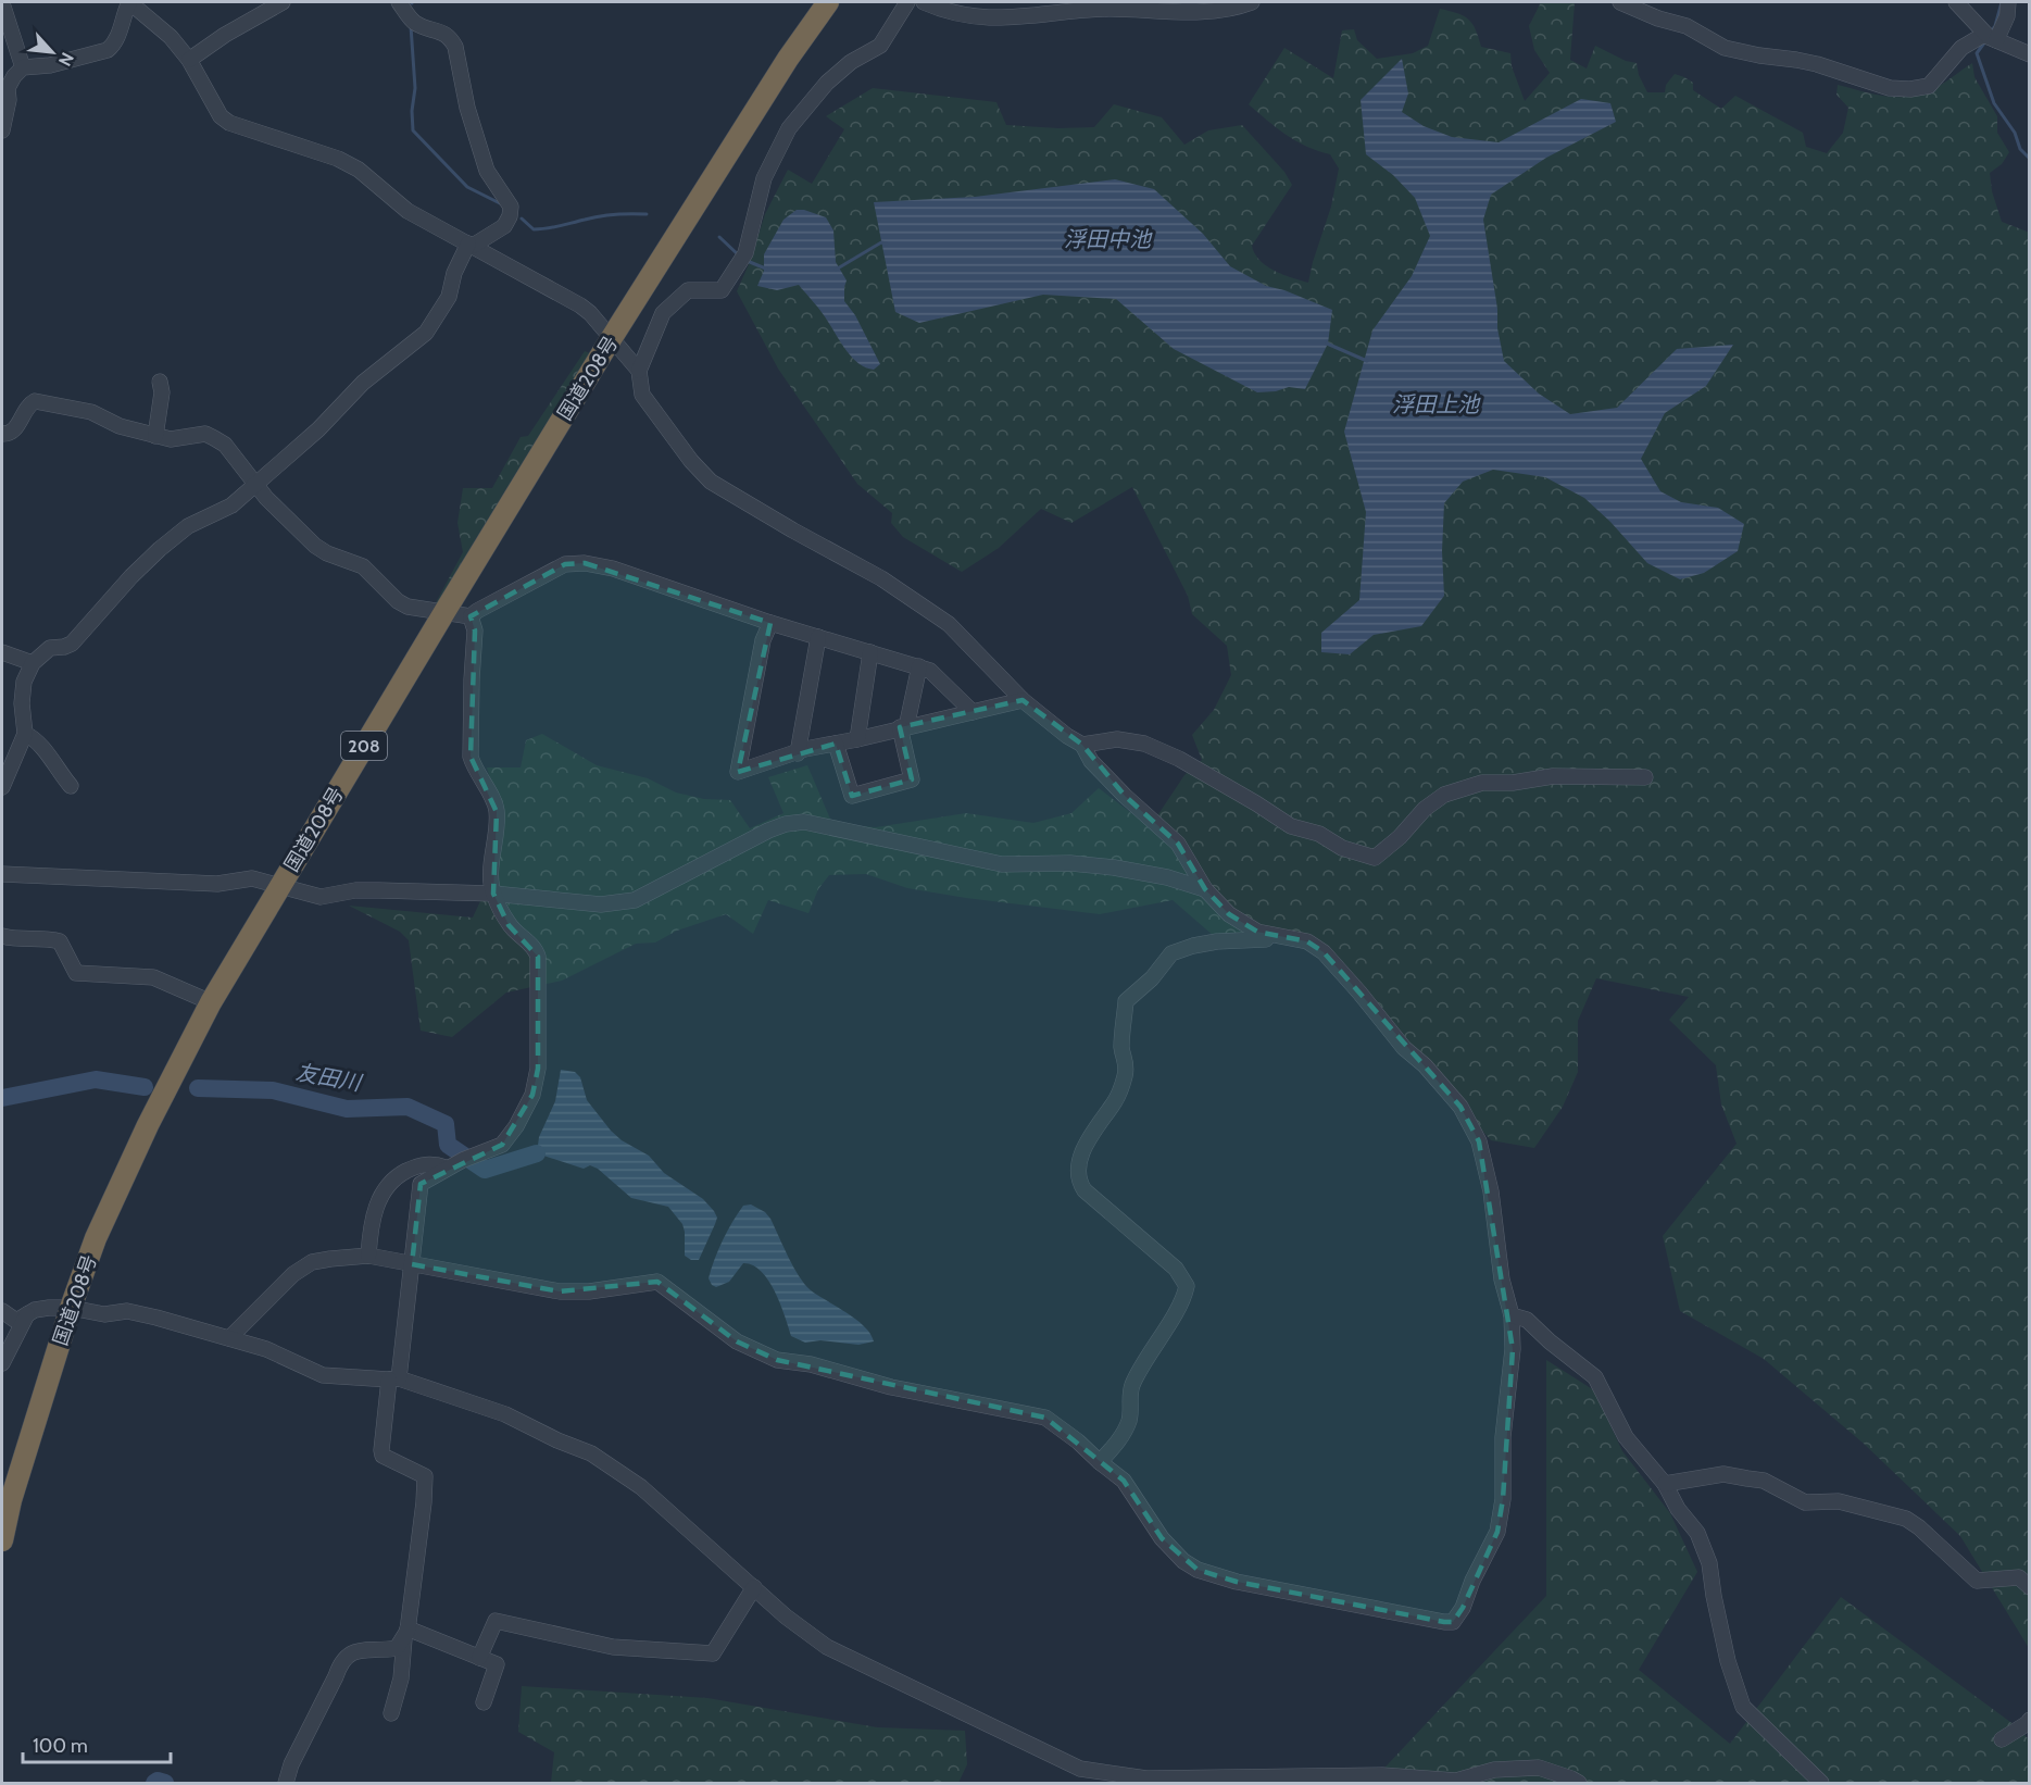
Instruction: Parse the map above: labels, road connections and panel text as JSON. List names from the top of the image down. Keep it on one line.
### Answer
{"streets":{"highway":["国道208号","208"]},"water":["浮田中池","浮田上池","友田川"],"scale_bar":"100 m","north":"bottom right"}
